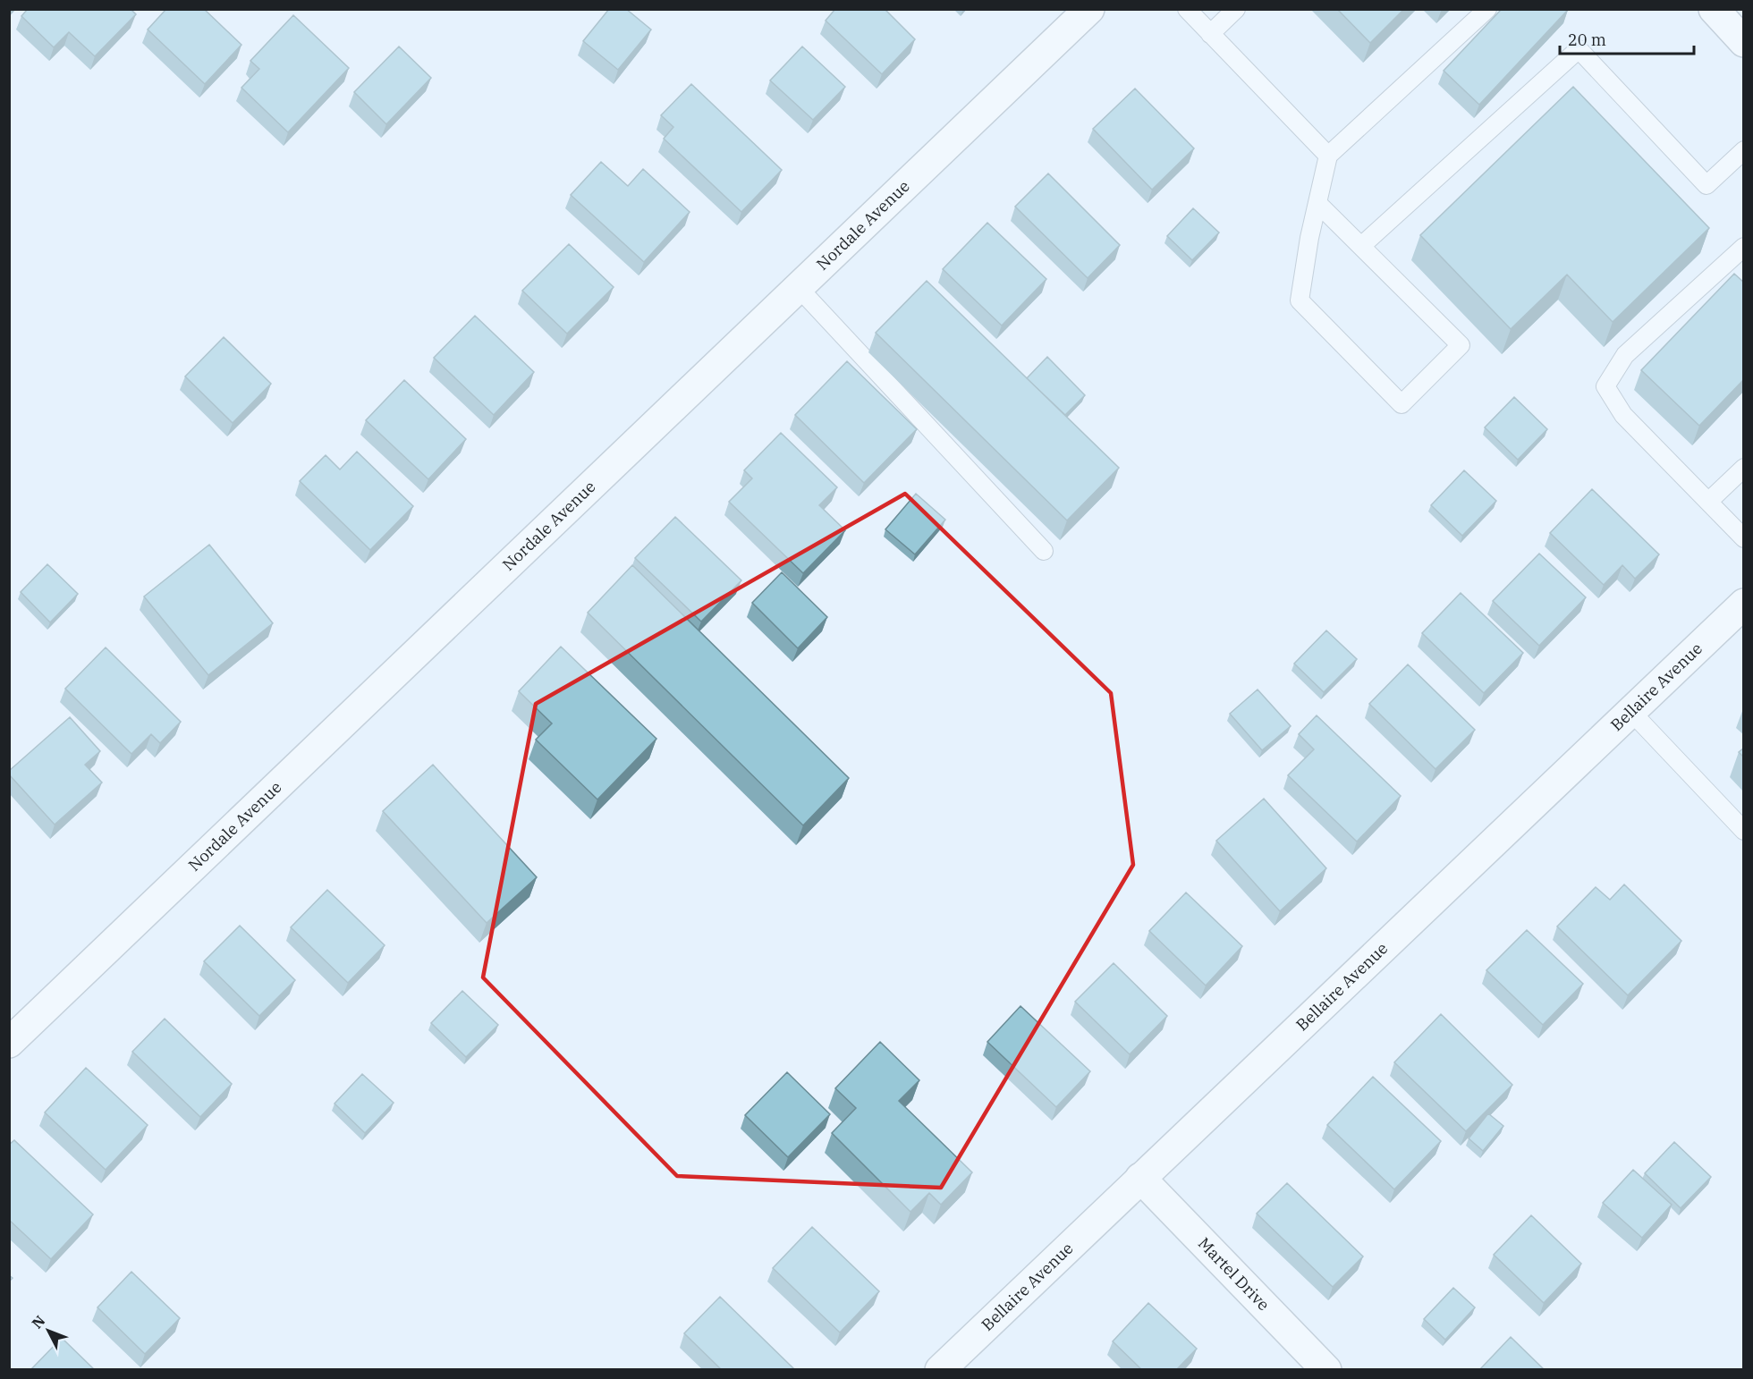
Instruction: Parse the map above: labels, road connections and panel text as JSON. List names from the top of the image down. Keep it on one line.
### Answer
{"streets":{"street":["Nordale Avenue","Bellaire Avenue","Martel Drive"]},"crossings":[["Bellaire Avenue","Martel Drive"]],"scale_bar":"20 m","north":"top left"}
